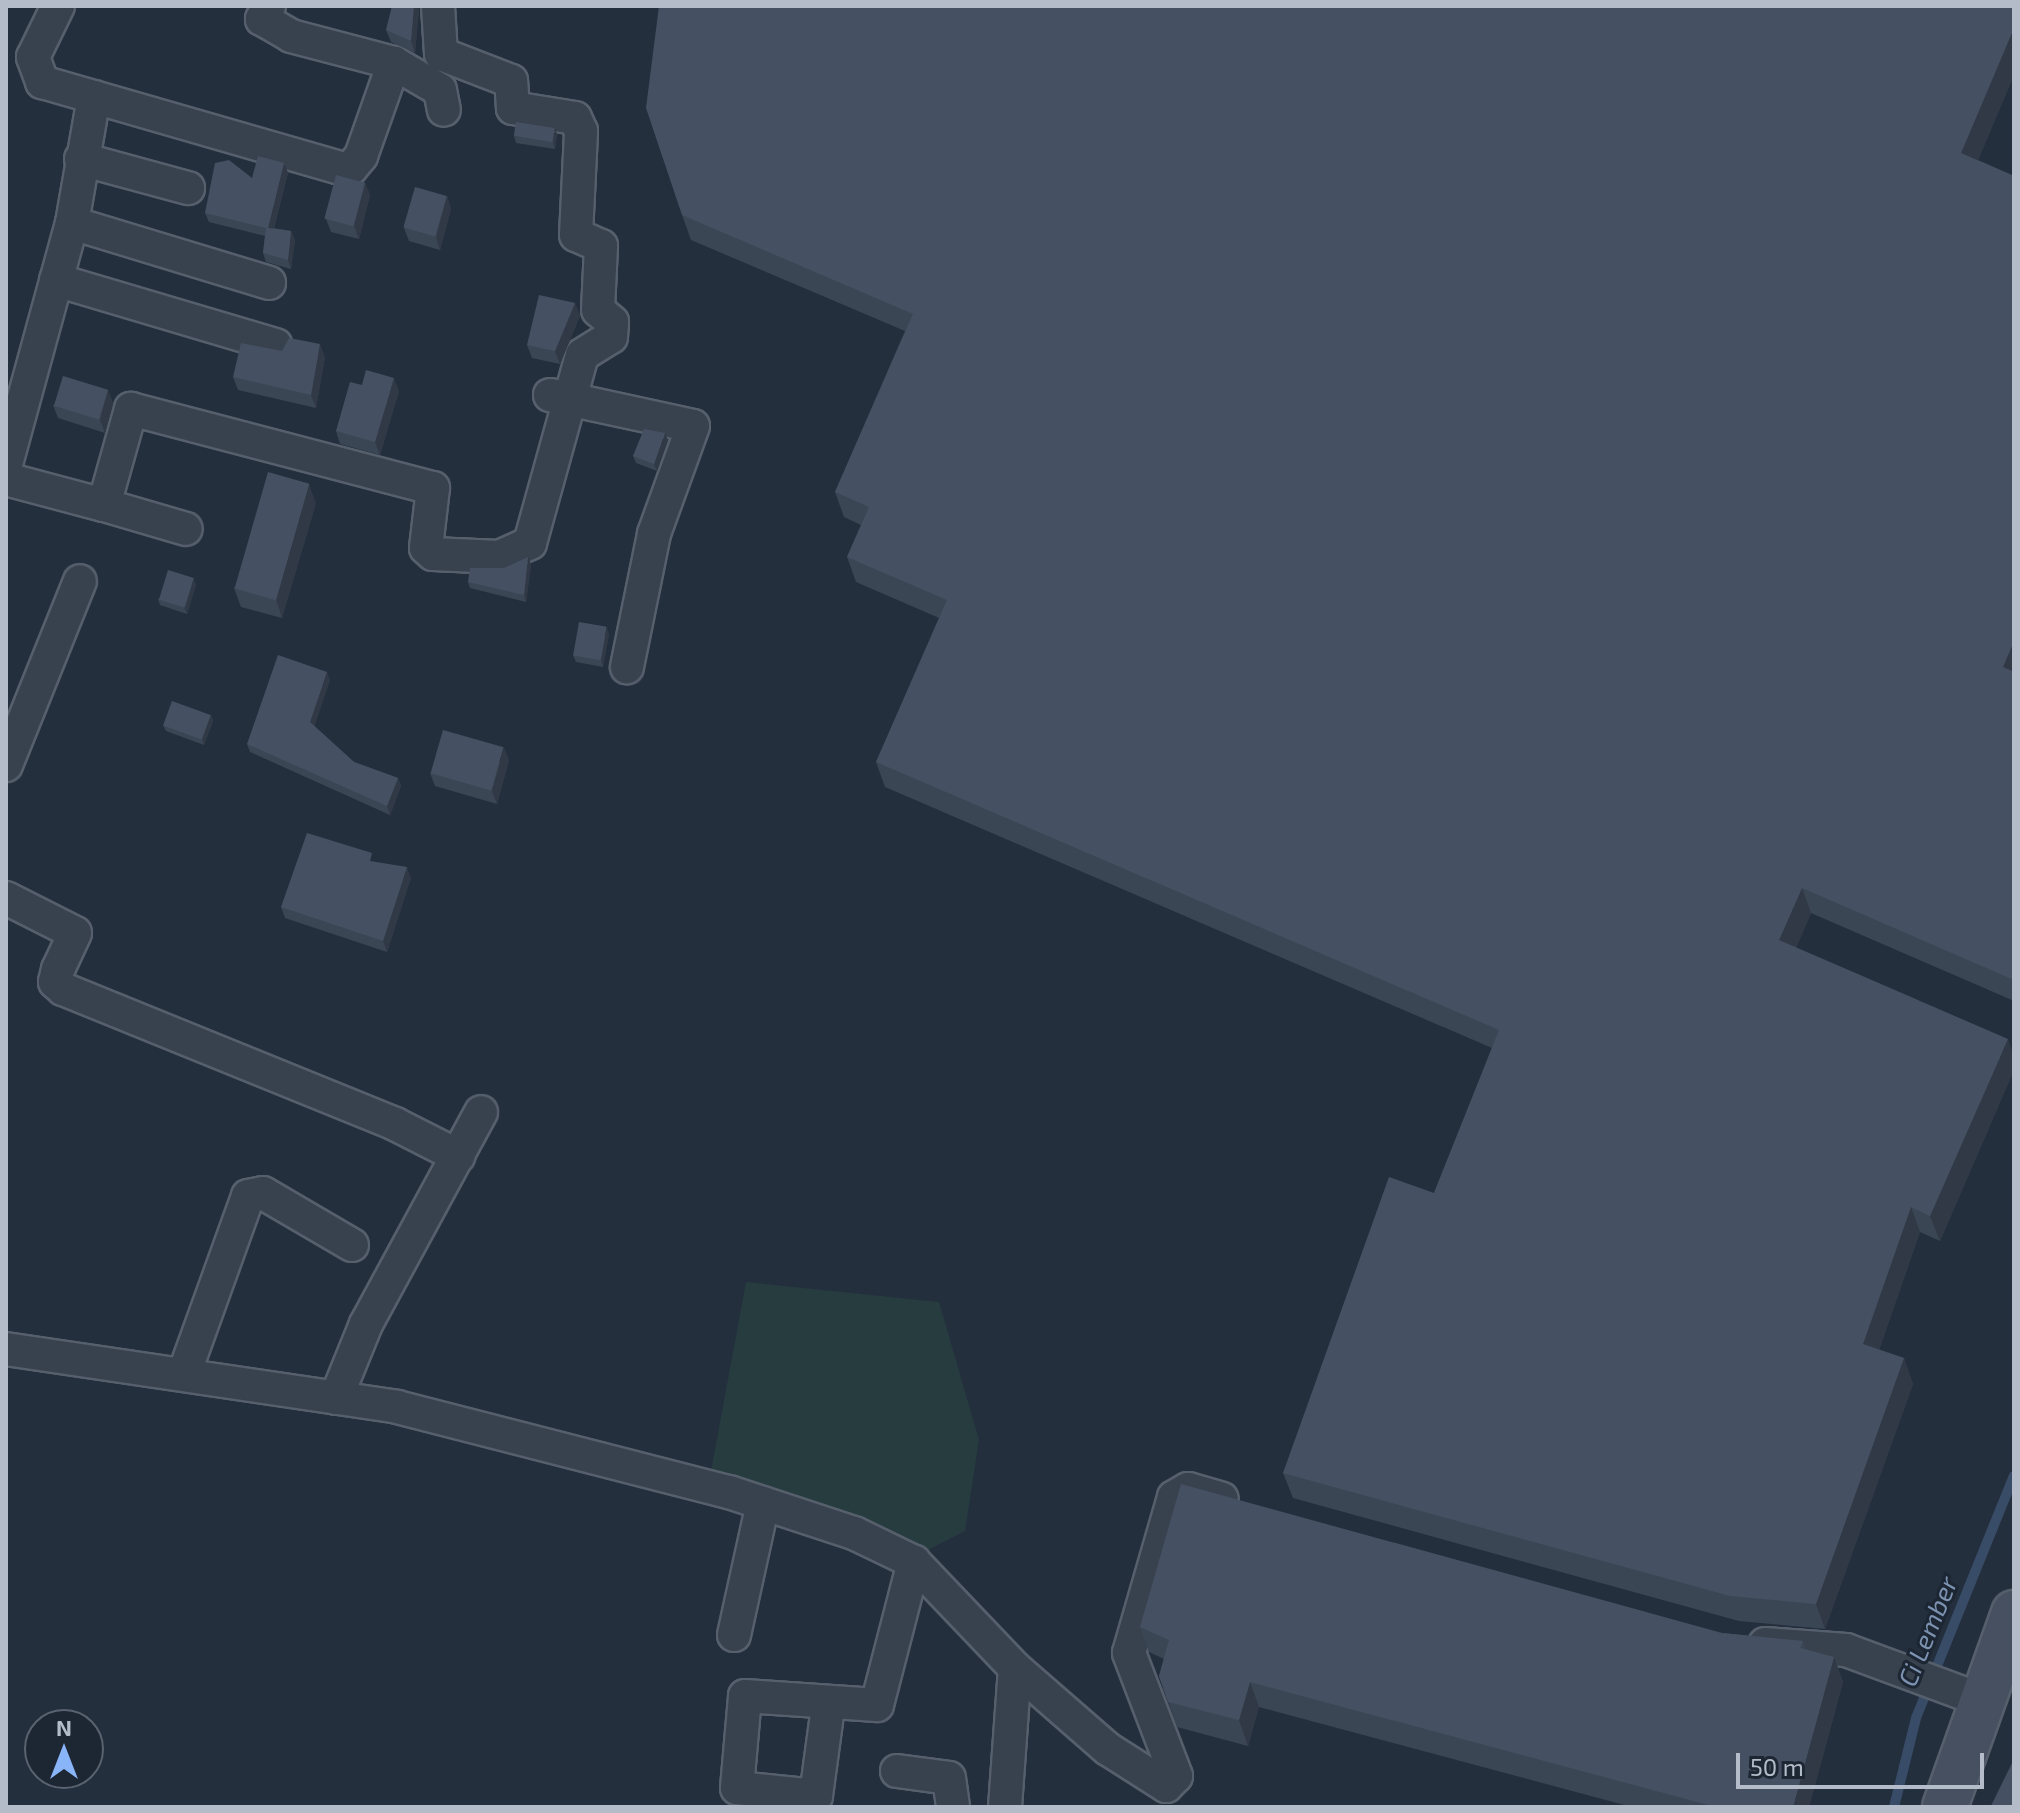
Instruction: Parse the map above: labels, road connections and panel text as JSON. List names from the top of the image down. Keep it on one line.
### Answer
{"water":["Ci Lember"],"scale_bar":"50 m","north":"top"}
